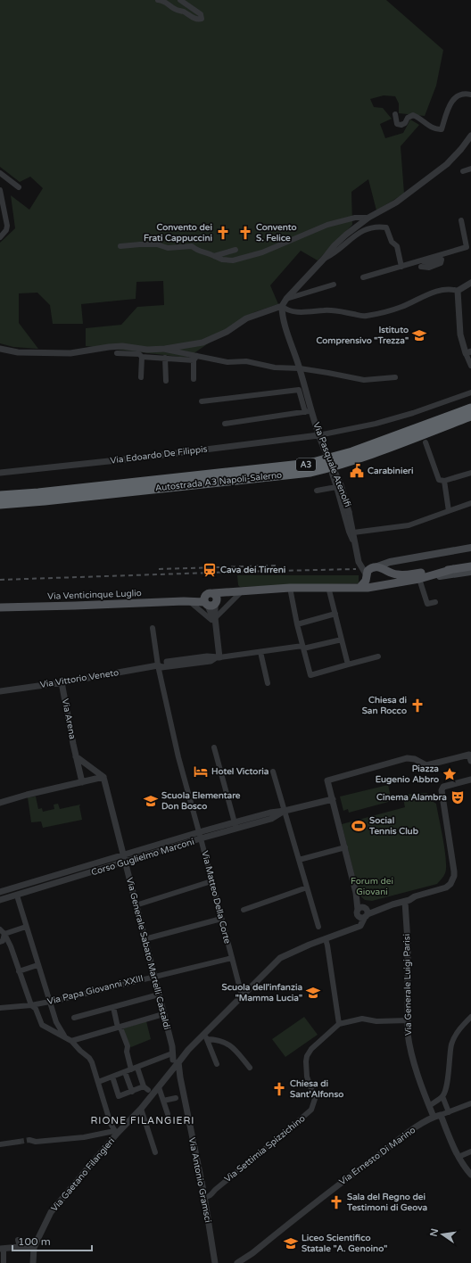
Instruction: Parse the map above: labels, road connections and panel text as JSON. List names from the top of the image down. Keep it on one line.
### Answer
{"streets":{"highway":["A3","Autostrada A3 Napoli-Salerno"],"main road":["Via Venticinque Luglio"],"street":["Via Edoardo De Filippis","Via Pasquale Atenolfi","Via Vittorio Veneto","Via Arena","Corso Guglielmo Marconi","Via Matteo Della Corte","Via Generale Sabato Martelli Castaldi","Via Generale Luigi Parisi","Via Papa Giovanni XXIII","Via Settimia Spizzichino","Via Ernesto Di Marino","Via Gaetano Filangieri","Via Antonio Gramsci"]},"crossings":[["Via Edoardo De Filippis","Via Pasquale Atenolfi"],["Via Vittorio Veneto","Via Arena"],["Via Vittorio Veneto","Via Matteo Della Corte"],["Corso Guglielmo Marconi","Via Matteo Della Corte"],["Corso Guglielmo Marconi","Via Generale Sabato Martelli Castaldi"],["Via Matteo Della Corte","Via Papa Giovanni XXIII"],["Via Matteo Della Corte","Via Gaetano Filangieri"],["Via Generale Sabato Martelli Castaldi","Via Papa Giovanni XXIII"],["Via Generale Sabato Martelli Castaldi","Via Gaetano Filangieri"],["Via Generale Sabato Martelli Castaldi","Via Antonio Gramsci"],["Via Generale Luigi Parisi","Via Ernesto Di Marino"],["Via Settimia Spizzichino","Via Antonio Gramsci"],["Via Gaetano Filangieri","Via Antonio Gramsci"]],"districts":["RIONE FILANGIERI"],"parks":["Forum dei Giovani"],"places":{"church":["Convento dei Frati Cappuccini","Convento S. Felice","Chiesa di San Rocco","Chiesa di Sant'Alfonso","Sala del Regno dei Testimoni di Geova"],"school or university":["Istituto Comprensivo \"Trezza\"","Scuola Elementare Don Bosco","Scuola dell'infanzia \"Mamma Lucia\"","Liceo Scientifico Statale \"A. Genoino\""],"public building":["Carabinieri"],"station":["Cava dei Tirreni"],"hotel":["Hotel Victoria"],"place":["Piazza Eugenio Abbro"],"theatre":["Cinema Alambra"],"sports":["Social Tennis Club"]},"scale_bar":"100 m","north":"left"}
